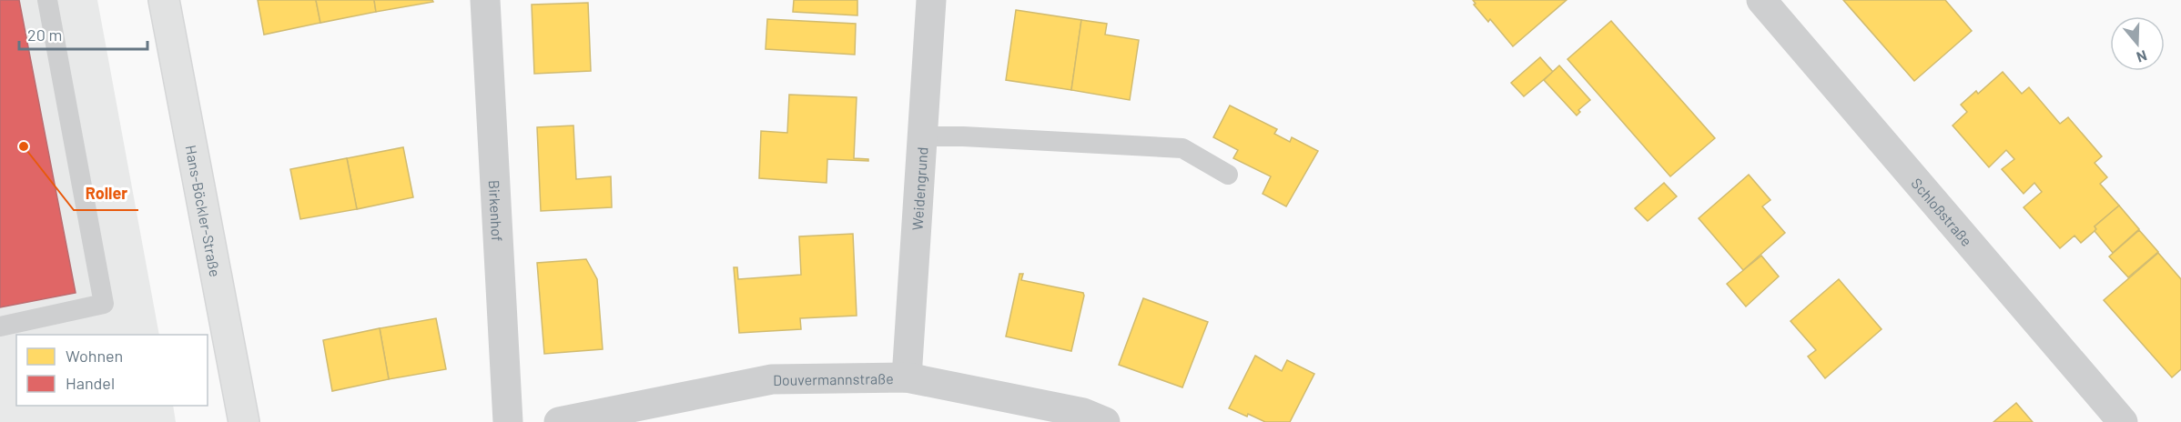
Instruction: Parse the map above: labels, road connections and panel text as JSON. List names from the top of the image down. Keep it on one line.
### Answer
{"streets":{"main road":["Hans-Böckler-Straße"],"street":["Weidengrund","Birkenhof","Schloßstraße","Douvermannstraße"]},"crossings":[["Weidengrund","Douvermannstraße"]],"places":["Roller"],"legend":["Wohnen","Handel"],"scale_bar":"20 m","north":"bottom"}
